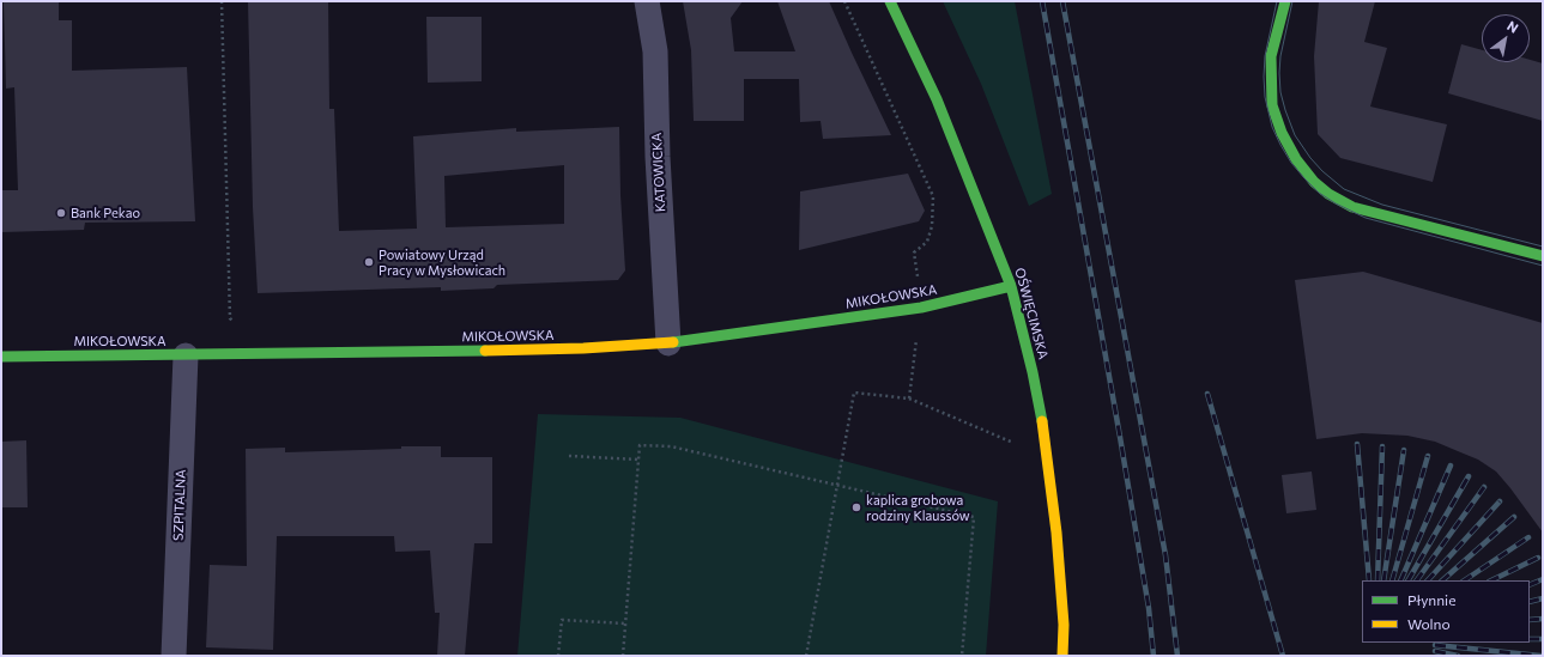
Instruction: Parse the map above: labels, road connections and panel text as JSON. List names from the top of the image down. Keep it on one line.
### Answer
{"streets":{"street":["KATOWICKA","MIKOŁOWSKA","OŚWIĘCIMSKA","SZPITALNA"]},"crossings":[["KATOWICKA","MIKOŁOWSKA"],["MIKOŁOWSKA","OŚWIĘCIMSKA"],["MIKOŁOWSKA","SZPITALNA"]],"places":["Bank Pekao","Powiatowy Urząd Pracy w Mysłowicach","kaplica grobowa rodziny Klaussów"],"legend":["Płynnie","Wolno"],"north":"top right"}
